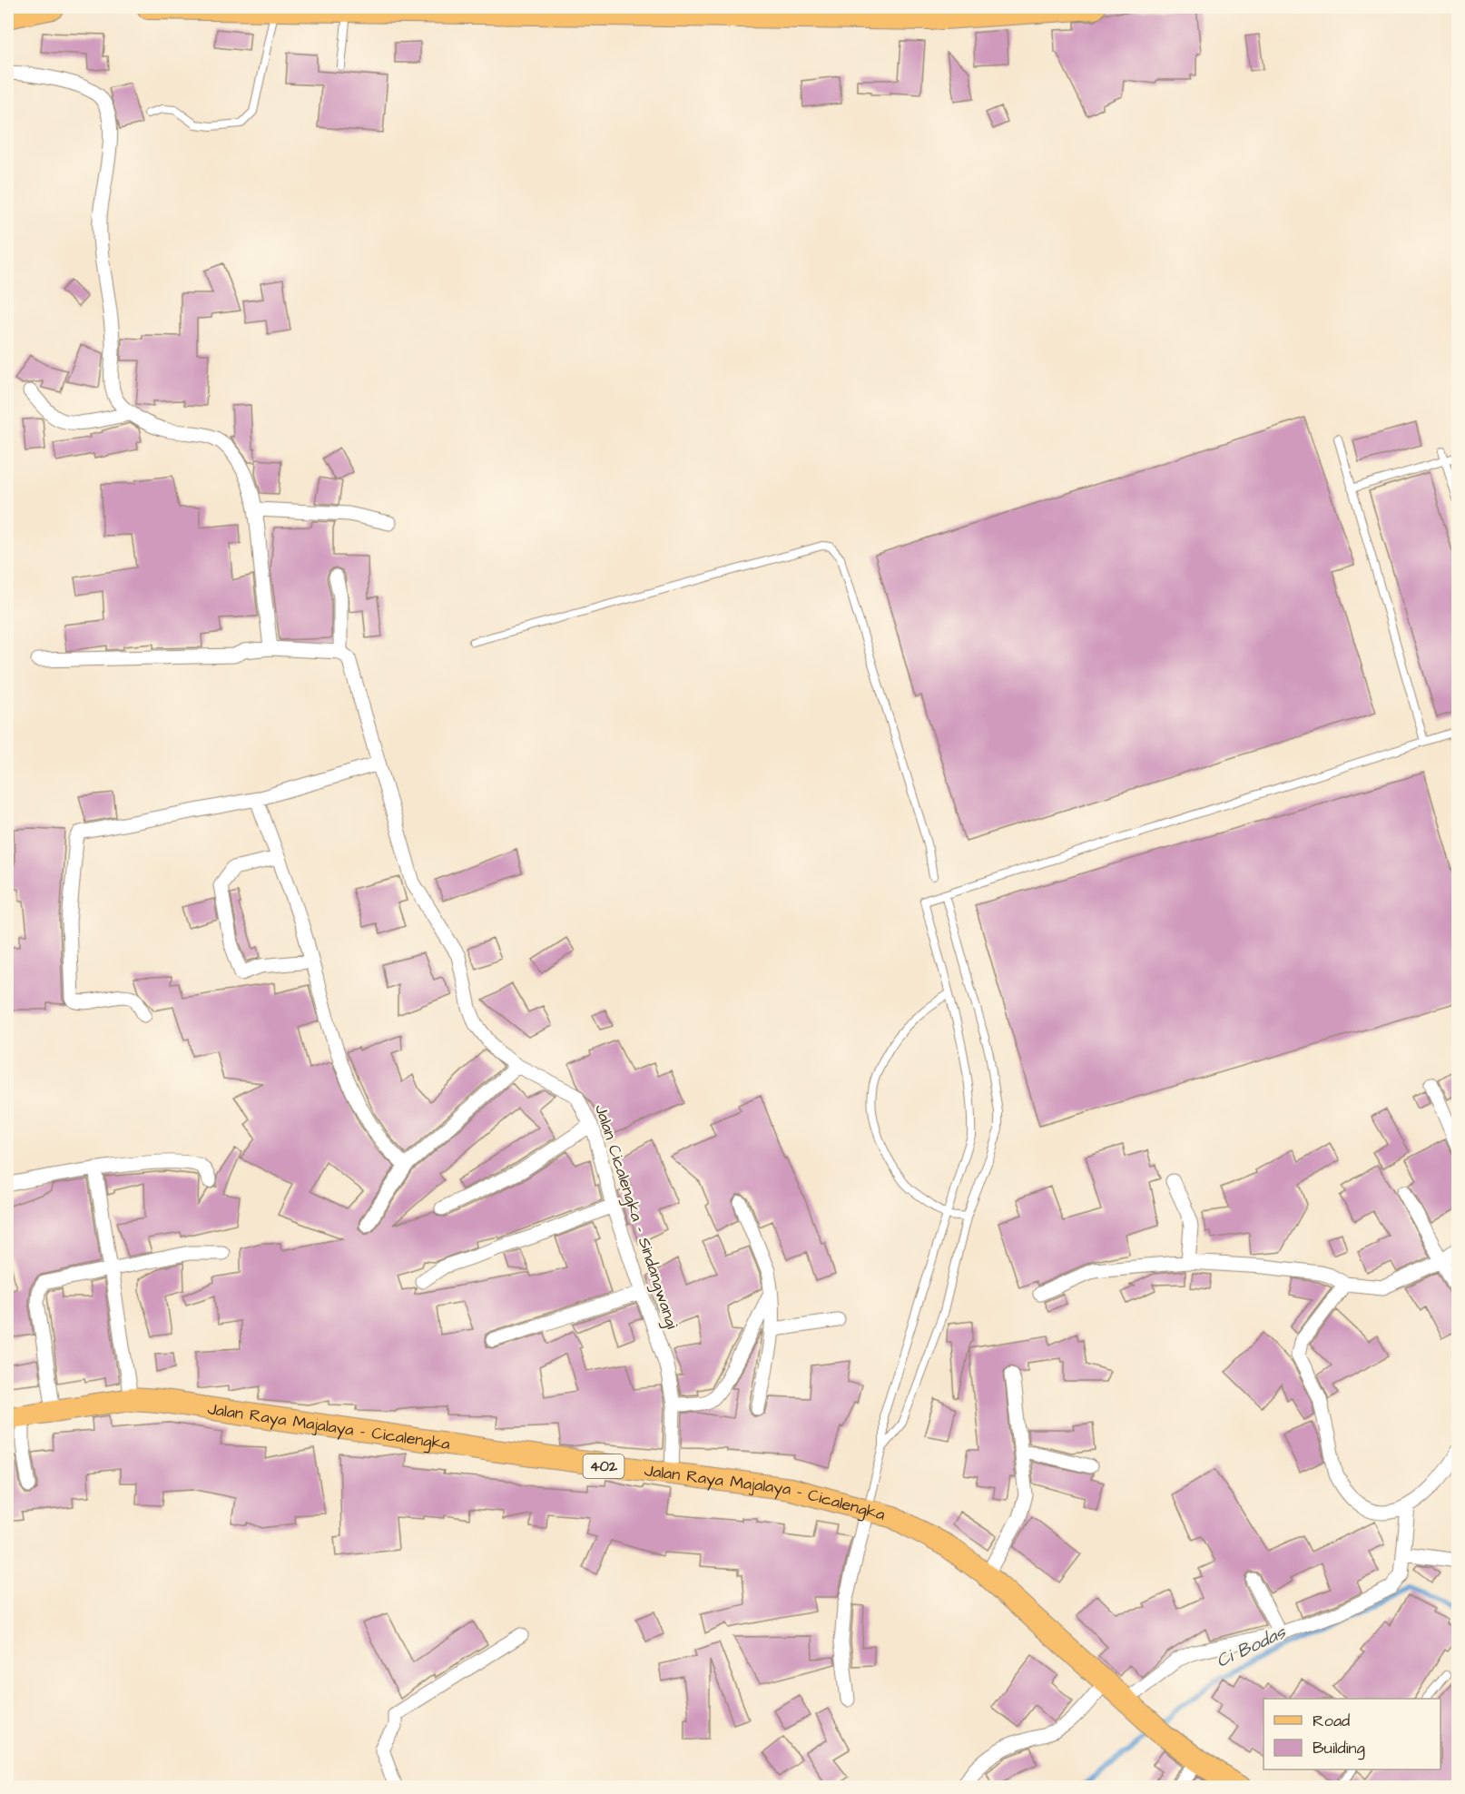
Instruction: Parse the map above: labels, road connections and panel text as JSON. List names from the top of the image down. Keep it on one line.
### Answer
{"streets":{"main road":["Jalan Raya Majalaya - Cicalengka","402"],"street":["Jalan Cicalengka - Sindangwangi"]},"crossings":[["Jalan Cicalengka - Sindangwangi","Jalan Raya Majalaya - Cicalengka"]],"water":["Ci Bodas"],"legend":["Road","Building"]}
